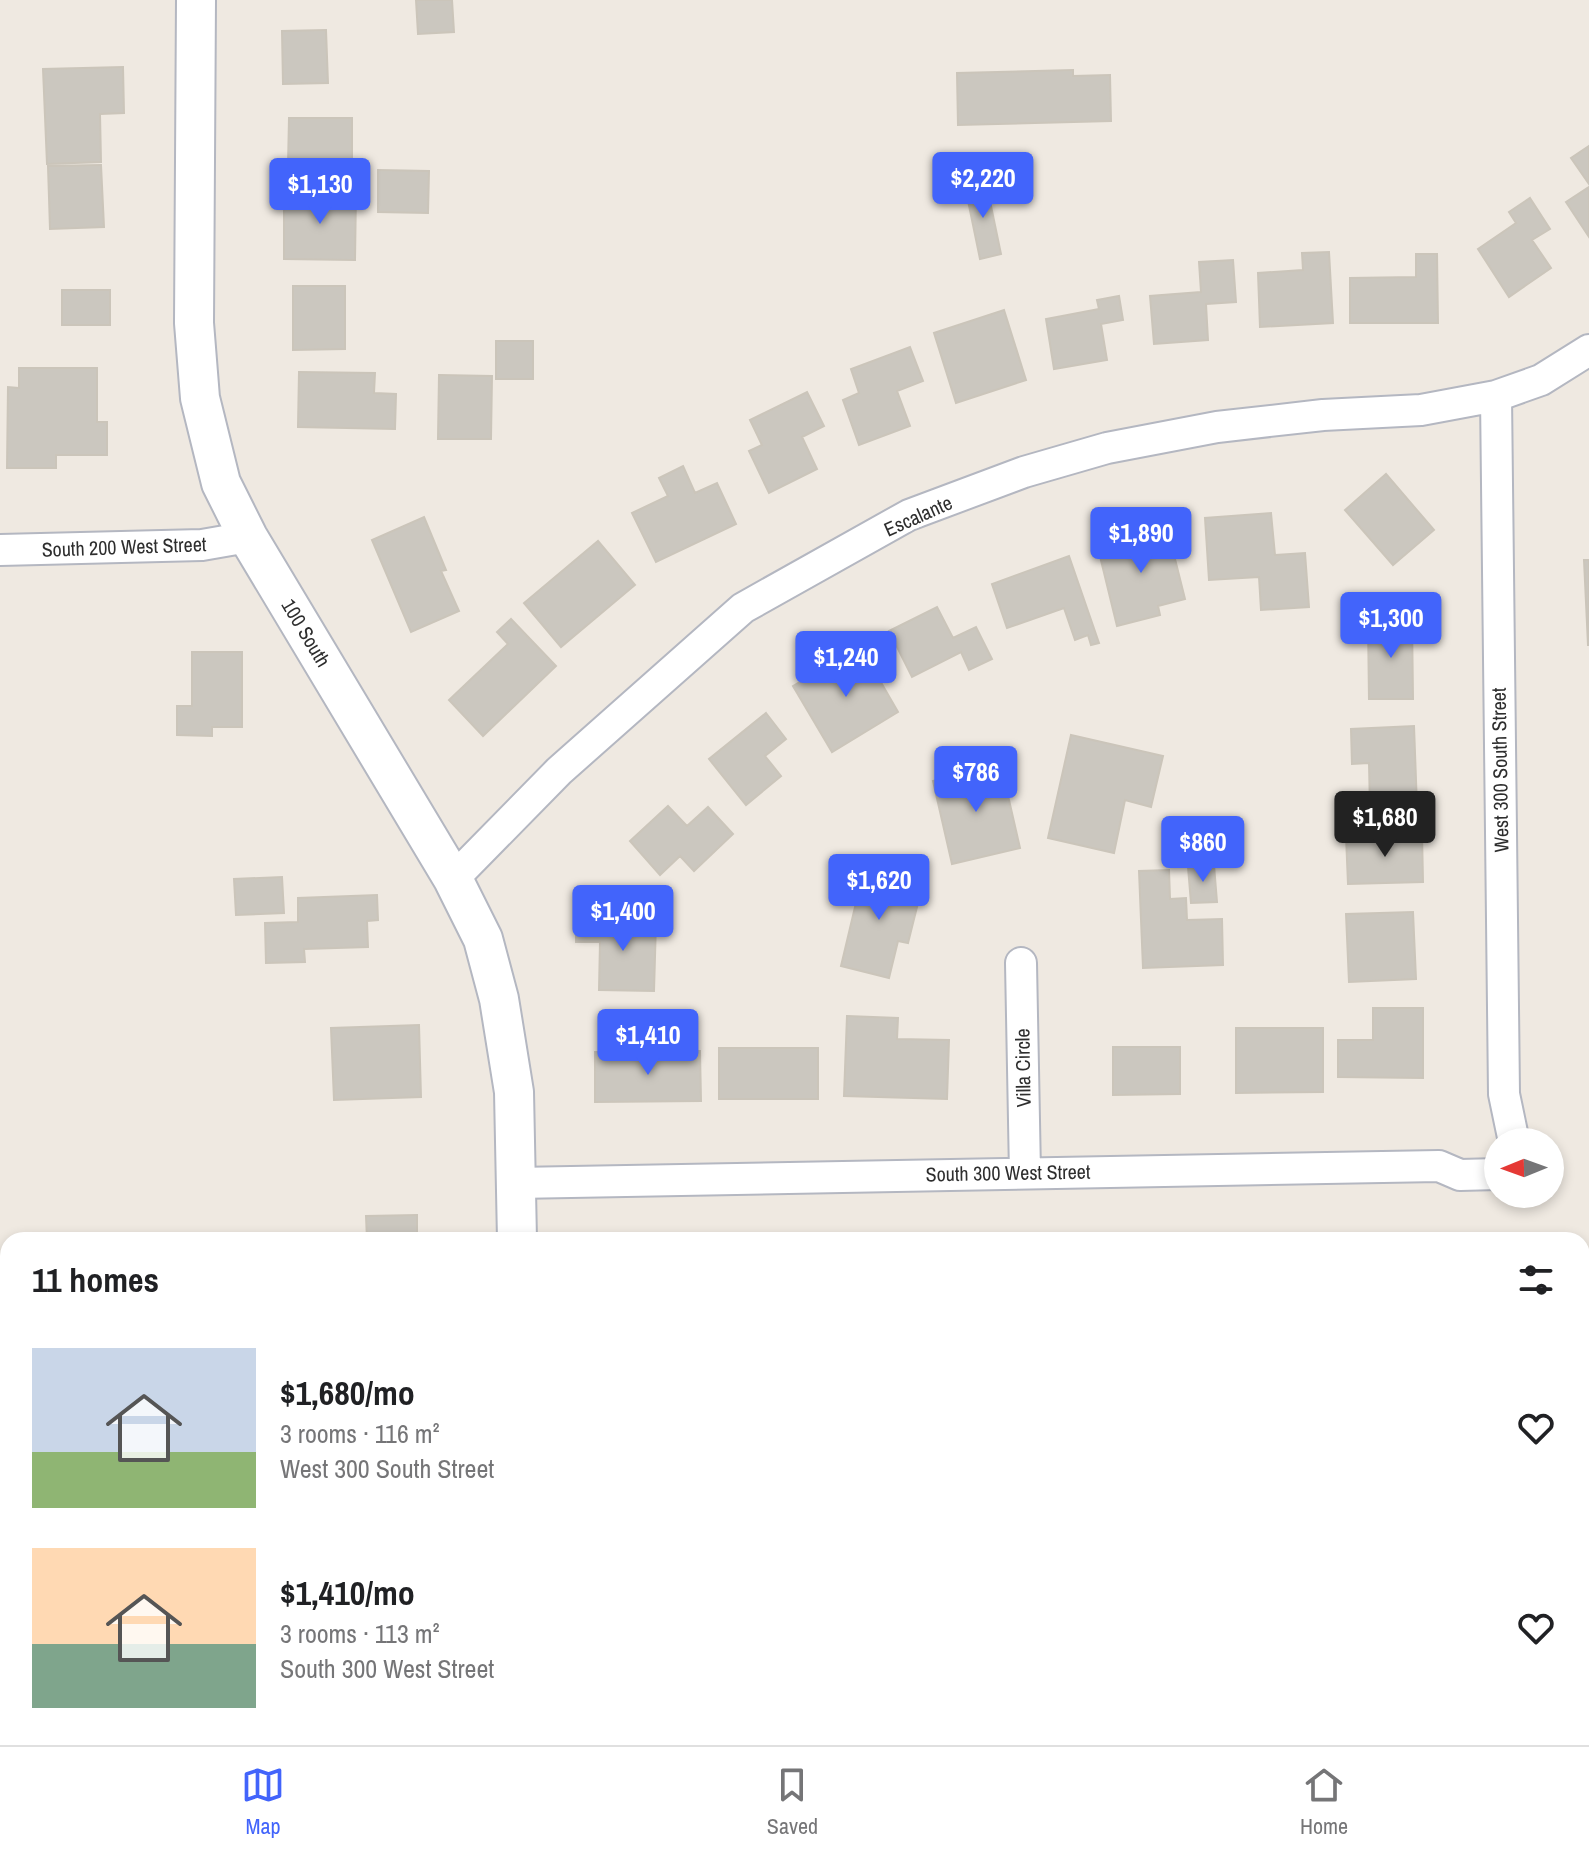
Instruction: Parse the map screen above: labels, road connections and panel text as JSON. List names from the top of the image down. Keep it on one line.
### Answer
{"streets":{"street":["Escalante","South 200 West Street","100 South","West 300 South Street","Villa Circle","South 300 West Street"]},"crossings":[["Escalante","100 South"],["Escalante","West 300 South Street"],["South 200 West Street","100 South"],["100 South","South 300 West Street"],["Villa Circle","South 300 West Street"]],"north":"left","page":{"price":["$2,220","$1,130","$1,890","$1,300","$1,240","$786","$1,680","$860","$1,620","$1,400","$1,410"],"heading":"11 homes","list":[{"name":"$1,680/mo","note":"3 rooms · 116 m² · West 300 South Street"},{"name":"$1,410/mo","note":"3 rooms · 113 m² · South 300 West Street"}],"tabs":["Map","Saved","Home"]}}
